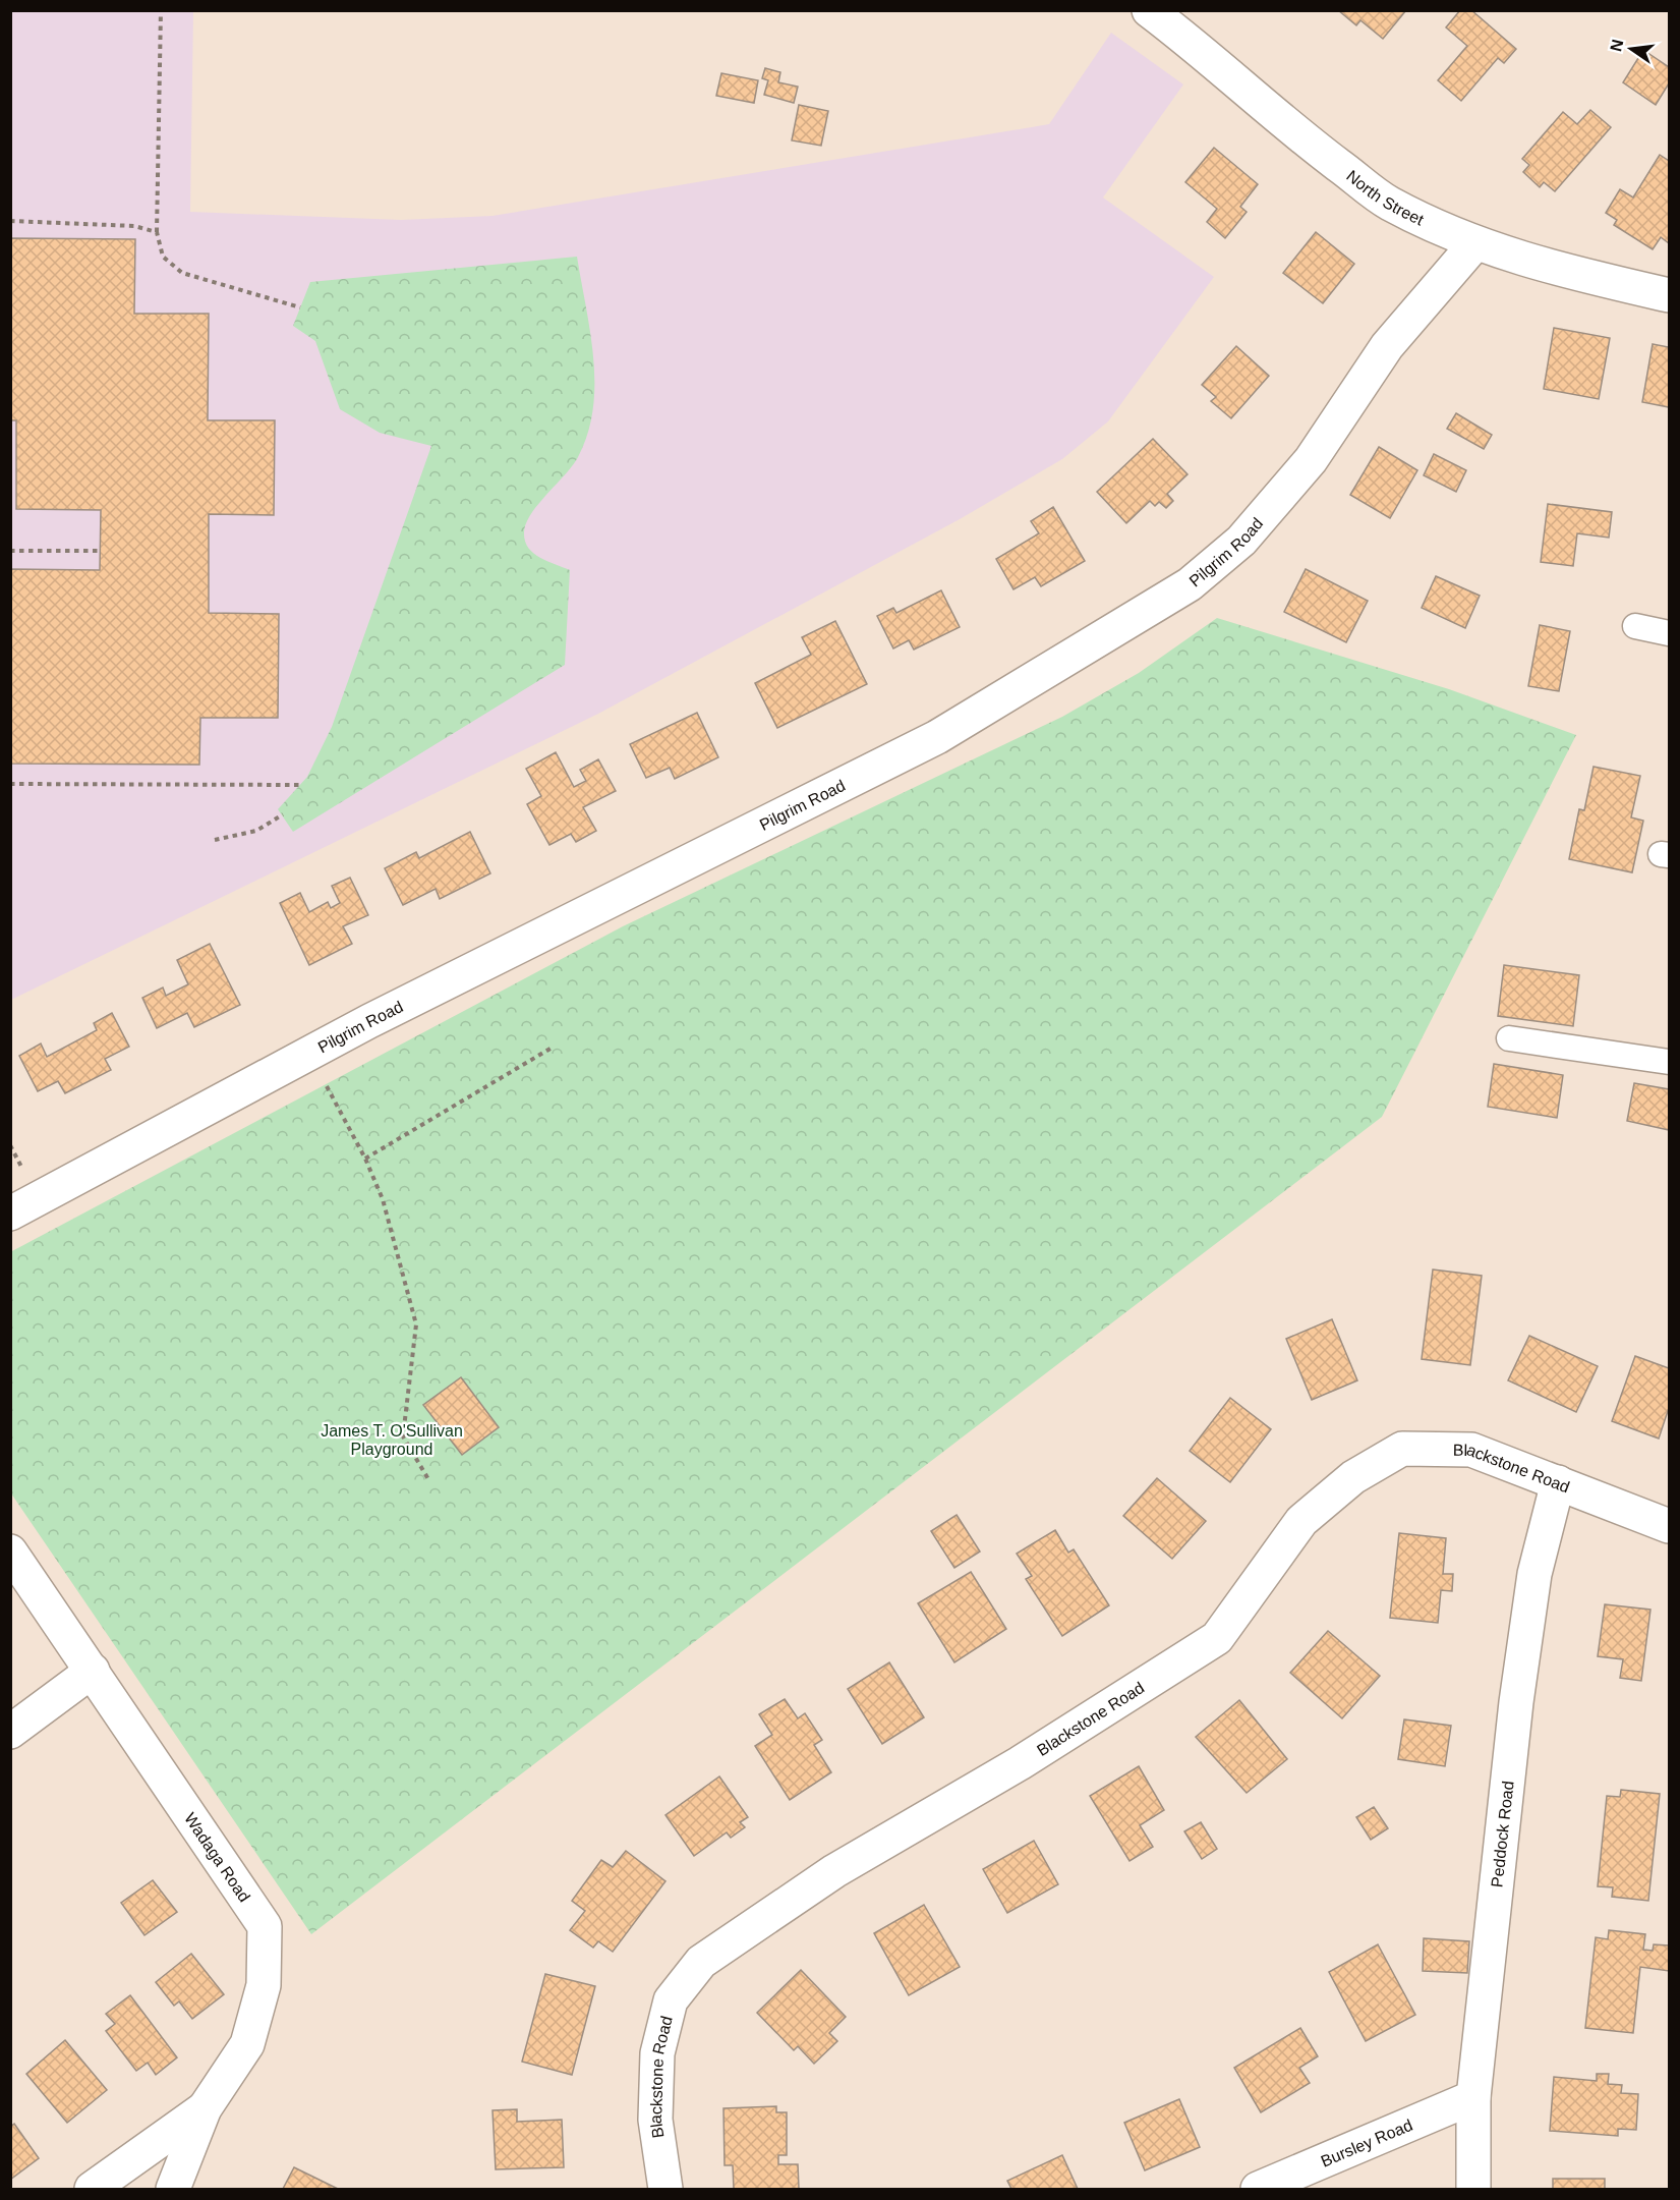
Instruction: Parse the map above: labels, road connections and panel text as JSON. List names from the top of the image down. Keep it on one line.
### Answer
{"streets":{"street":["North Street","Pilgrim Road","Blackstone Road","Peddock Road","Wadaga Road","Bursley Road"]},"crossings":[["North Street","Pilgrim Road"],["Blackstone Road","Peddock Road"],["Peddock Road","Bursley Road"]],"parks":["James T. O'Sullivan Playground"],"north":"left"}
